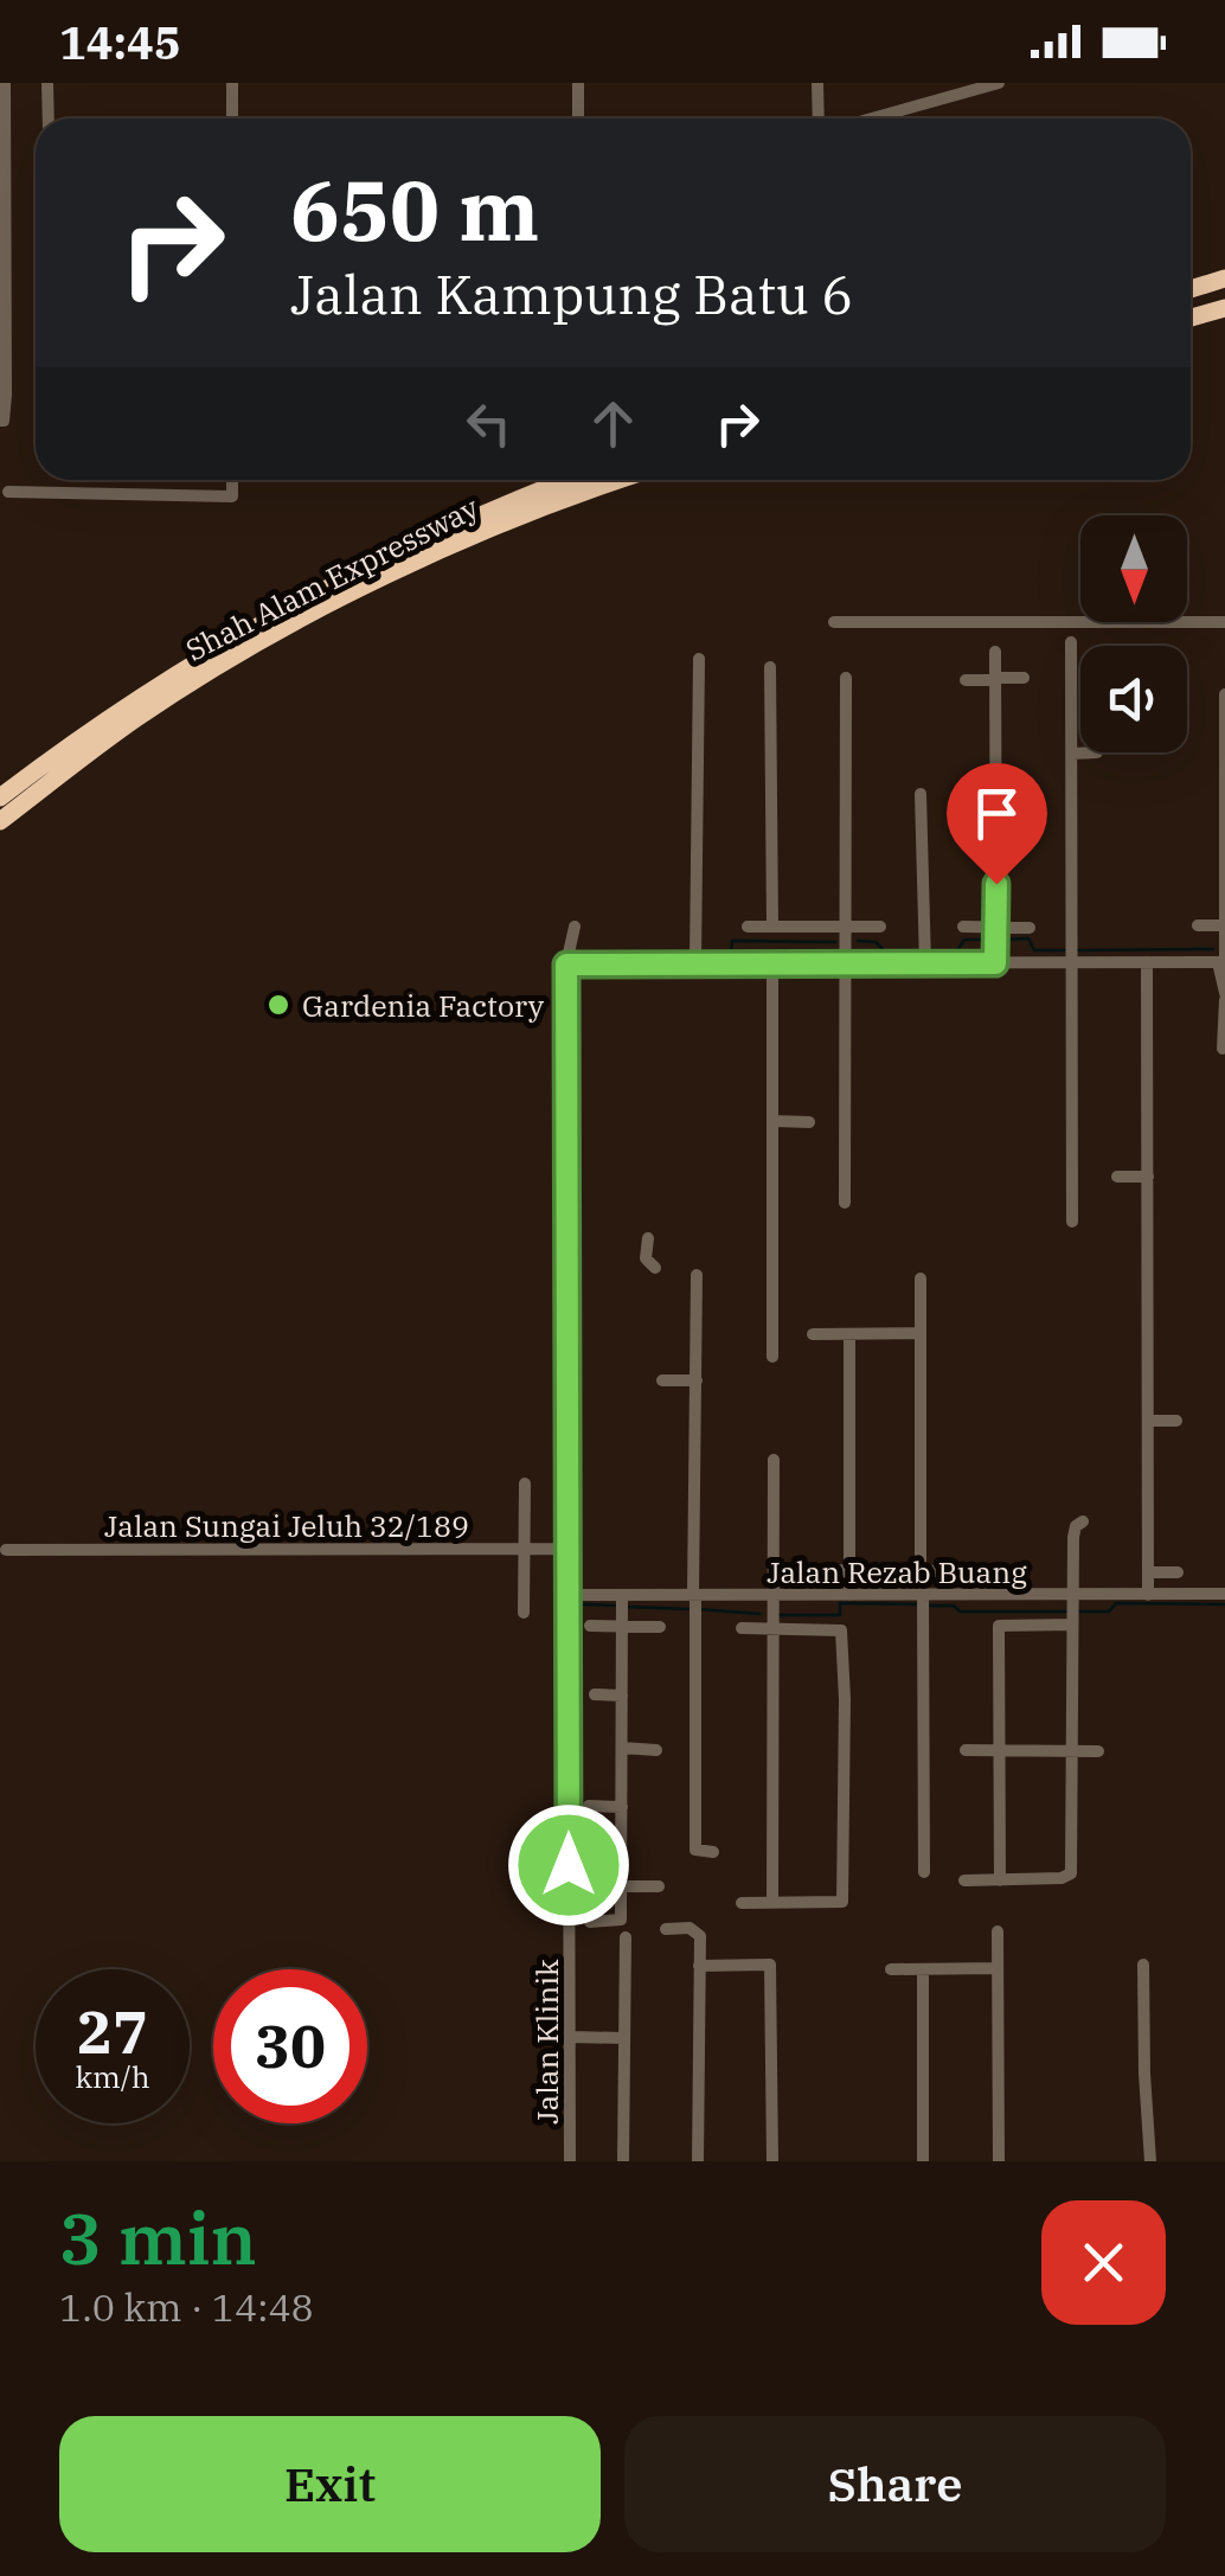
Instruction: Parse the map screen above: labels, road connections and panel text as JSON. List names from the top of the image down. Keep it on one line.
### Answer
{"streets":{"highway":["Shah Alam Expressway"],"street":["Jalan Sungai Jeluh 32/189","Jalan Rezab Buang","Jalan Klinik"]},"crossings":[["Jalan Sungai Jeluh 32/189","Jalan Klinik"],["Jalan Rezab Buang","Jalan Klinik"]],"places":["Gardenia Factory"],"north":"bottom","page":{"status":"14:45","turn":["650 m","Jalan Kampung Batu 6"],"speed":"27 km/h","limit":"30","heading":["3 min","1.0 km · 14:48"],"buttons":["Exit","Share"]}}
